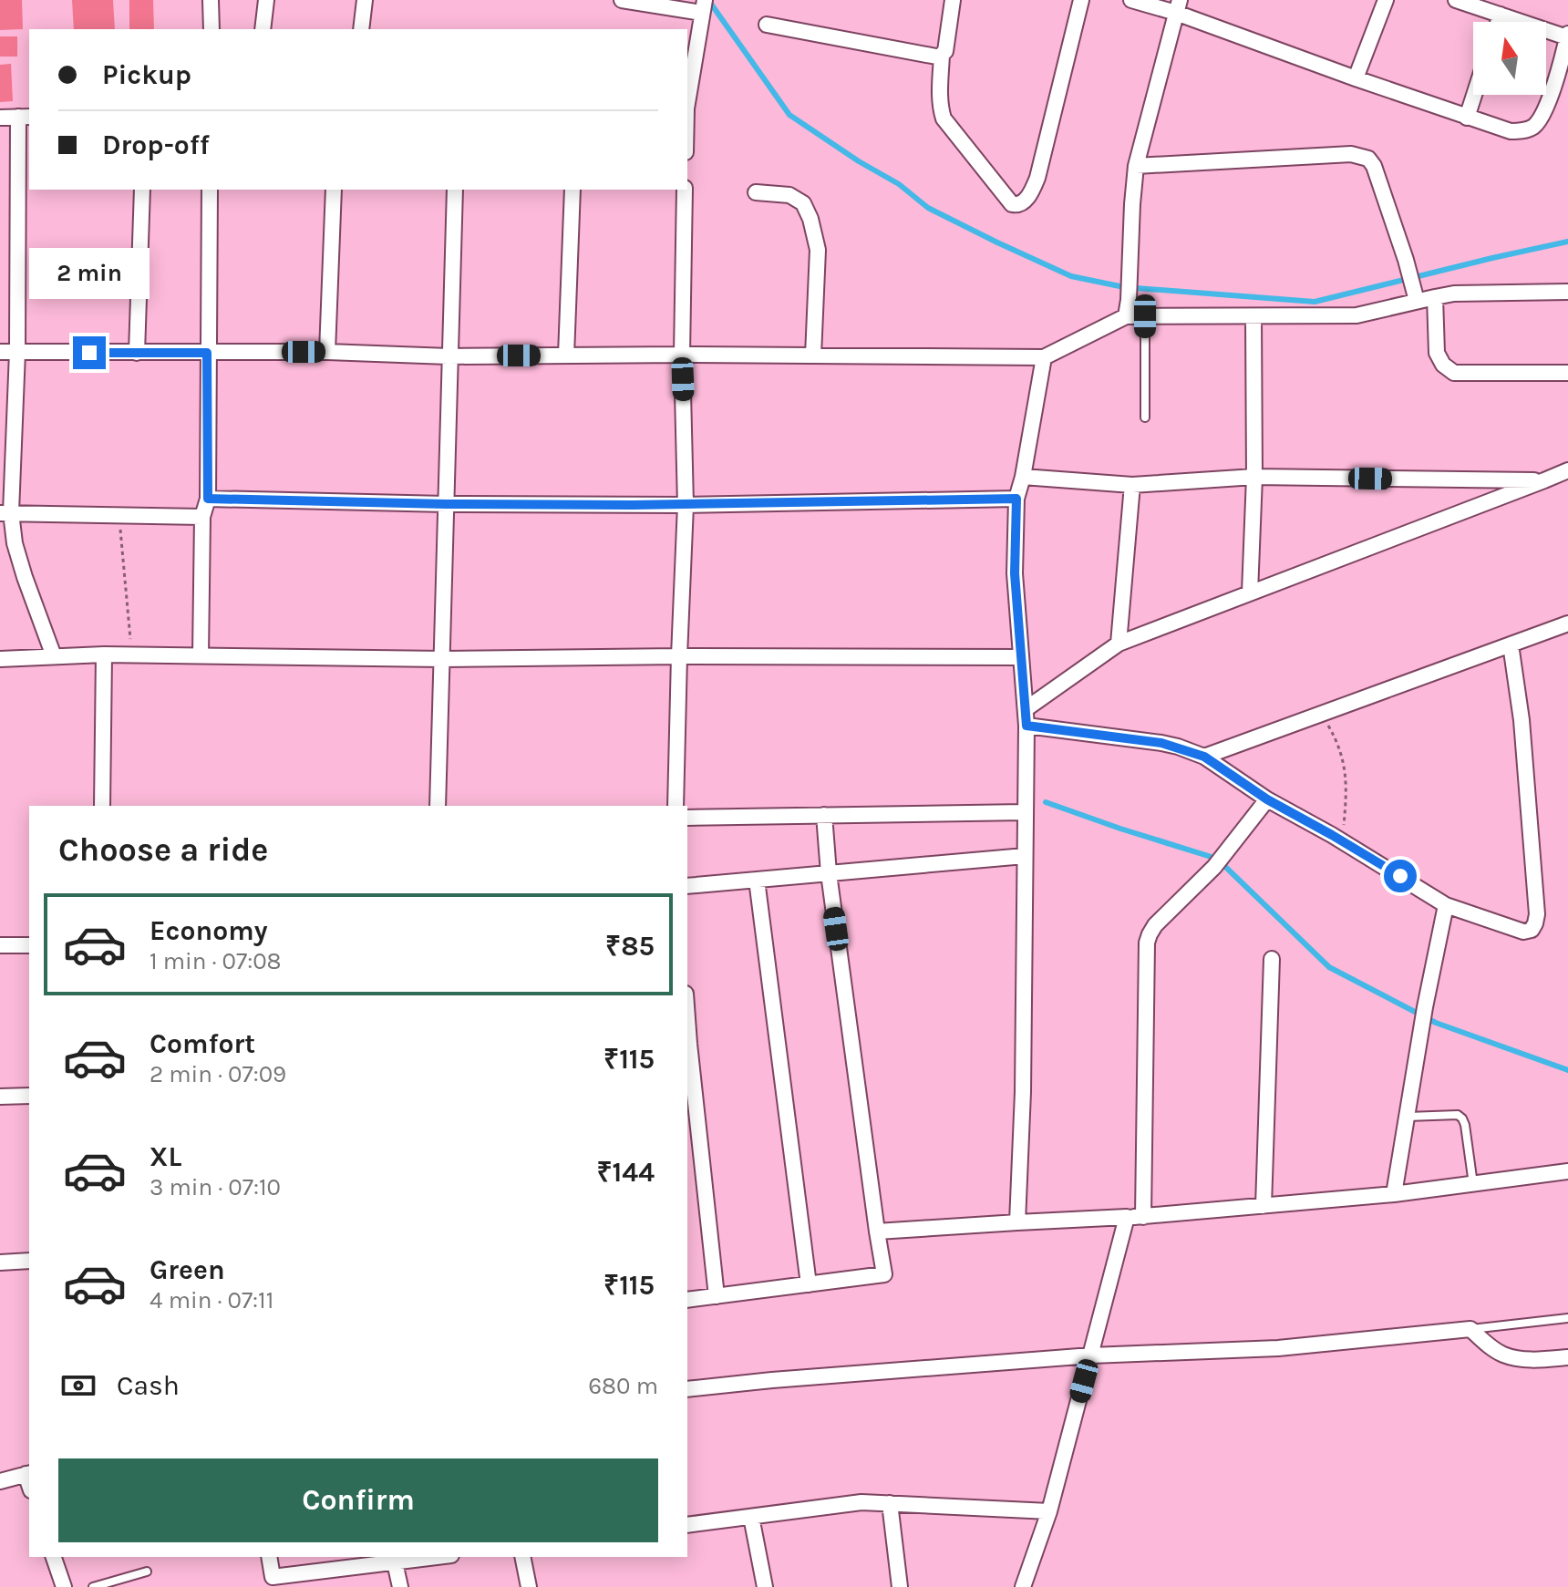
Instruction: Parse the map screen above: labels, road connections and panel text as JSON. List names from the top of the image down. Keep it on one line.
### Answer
{"north":"top","page":{"banner":["Pickup","Drop-off"],"bubble":"2 min","heading":"Choose a ride","list":[{"name":"Economy","note":"1 min · 07:08","value":"₹85"},{"name":"Comfort","note":"2 min · 07:09","value":"₹115"},{"name":"XL","note":"3 min · 07:10","value":"₹144"},{"name":"Green","note":"4 min · 07:11","value":"₹115"}],"pay":["Cash","680 m"],"buttons":"Confirm"}}
